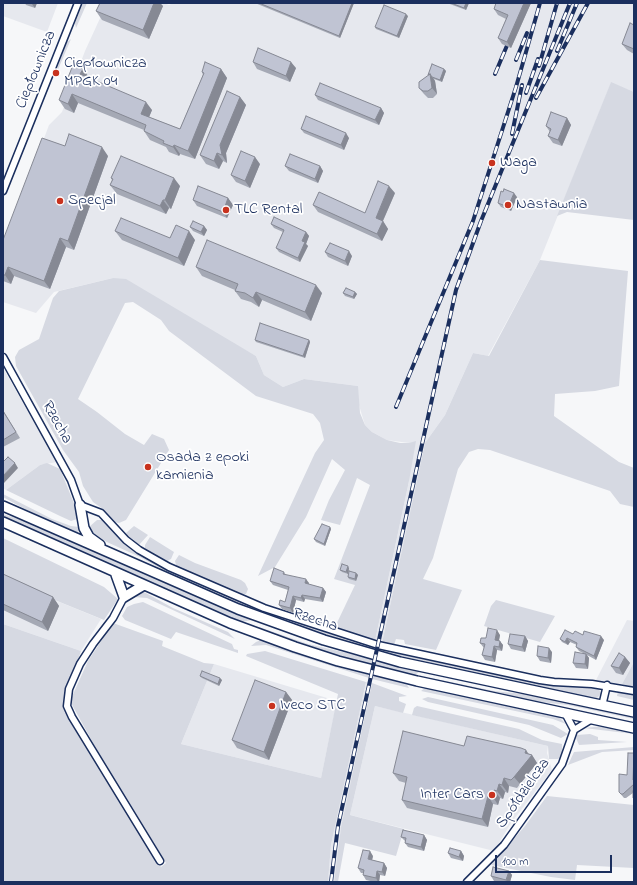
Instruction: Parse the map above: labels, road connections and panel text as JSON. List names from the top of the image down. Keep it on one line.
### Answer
{"streets":{"main road":["Rzecha"],"street":["Ciepłownicza","Spółdzielcza"]},"places":["Ciepłownicza MPGK 04","Waga","Specjal","Nastawnia","TLC Rental","Osada z epoki kamienia","Iveco STC","Inter Cars"],"scale_bar":"100 m"}
